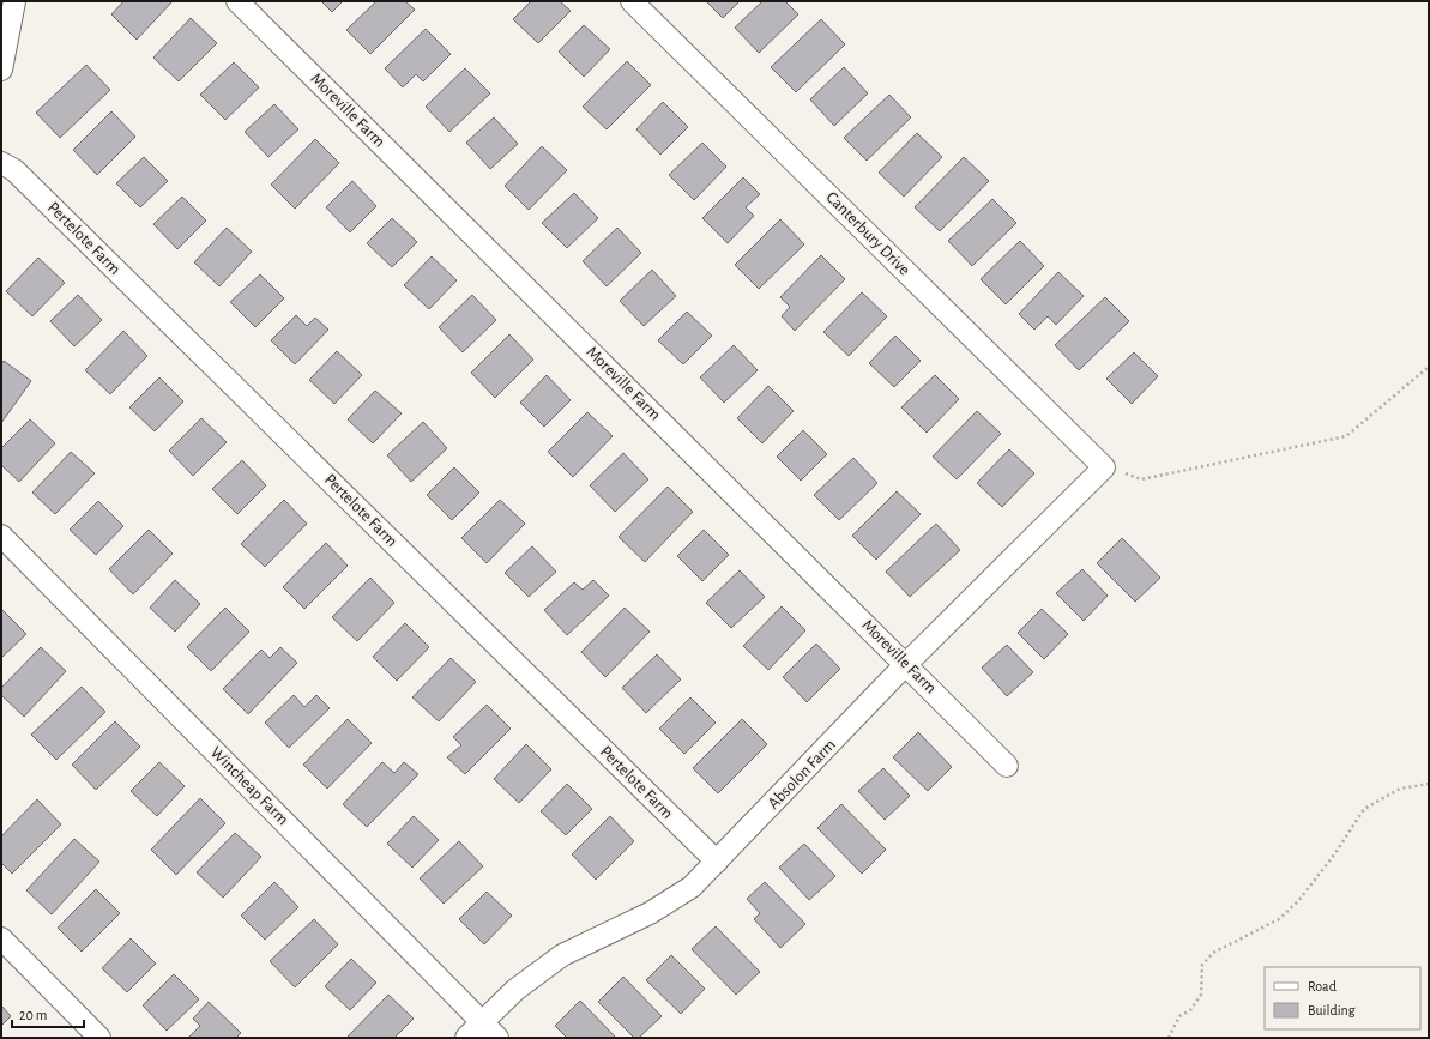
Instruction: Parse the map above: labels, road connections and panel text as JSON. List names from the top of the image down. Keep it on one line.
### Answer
{"streets":{"street":["Moreville Farm","Canterbury Drive","Pertelote Farm","Absolon Farm","Wincheap Farm"]},"crossings":[["Moreville Farm","Absolon Farm"],["Canterbury Drive","Absolon Farm"],["Pertelote Farm","Absolon Farm"],["Absolon Farm","Wincheap Farm"]],"legend":["Road","Building"],"scale_bar":"20 m"}
